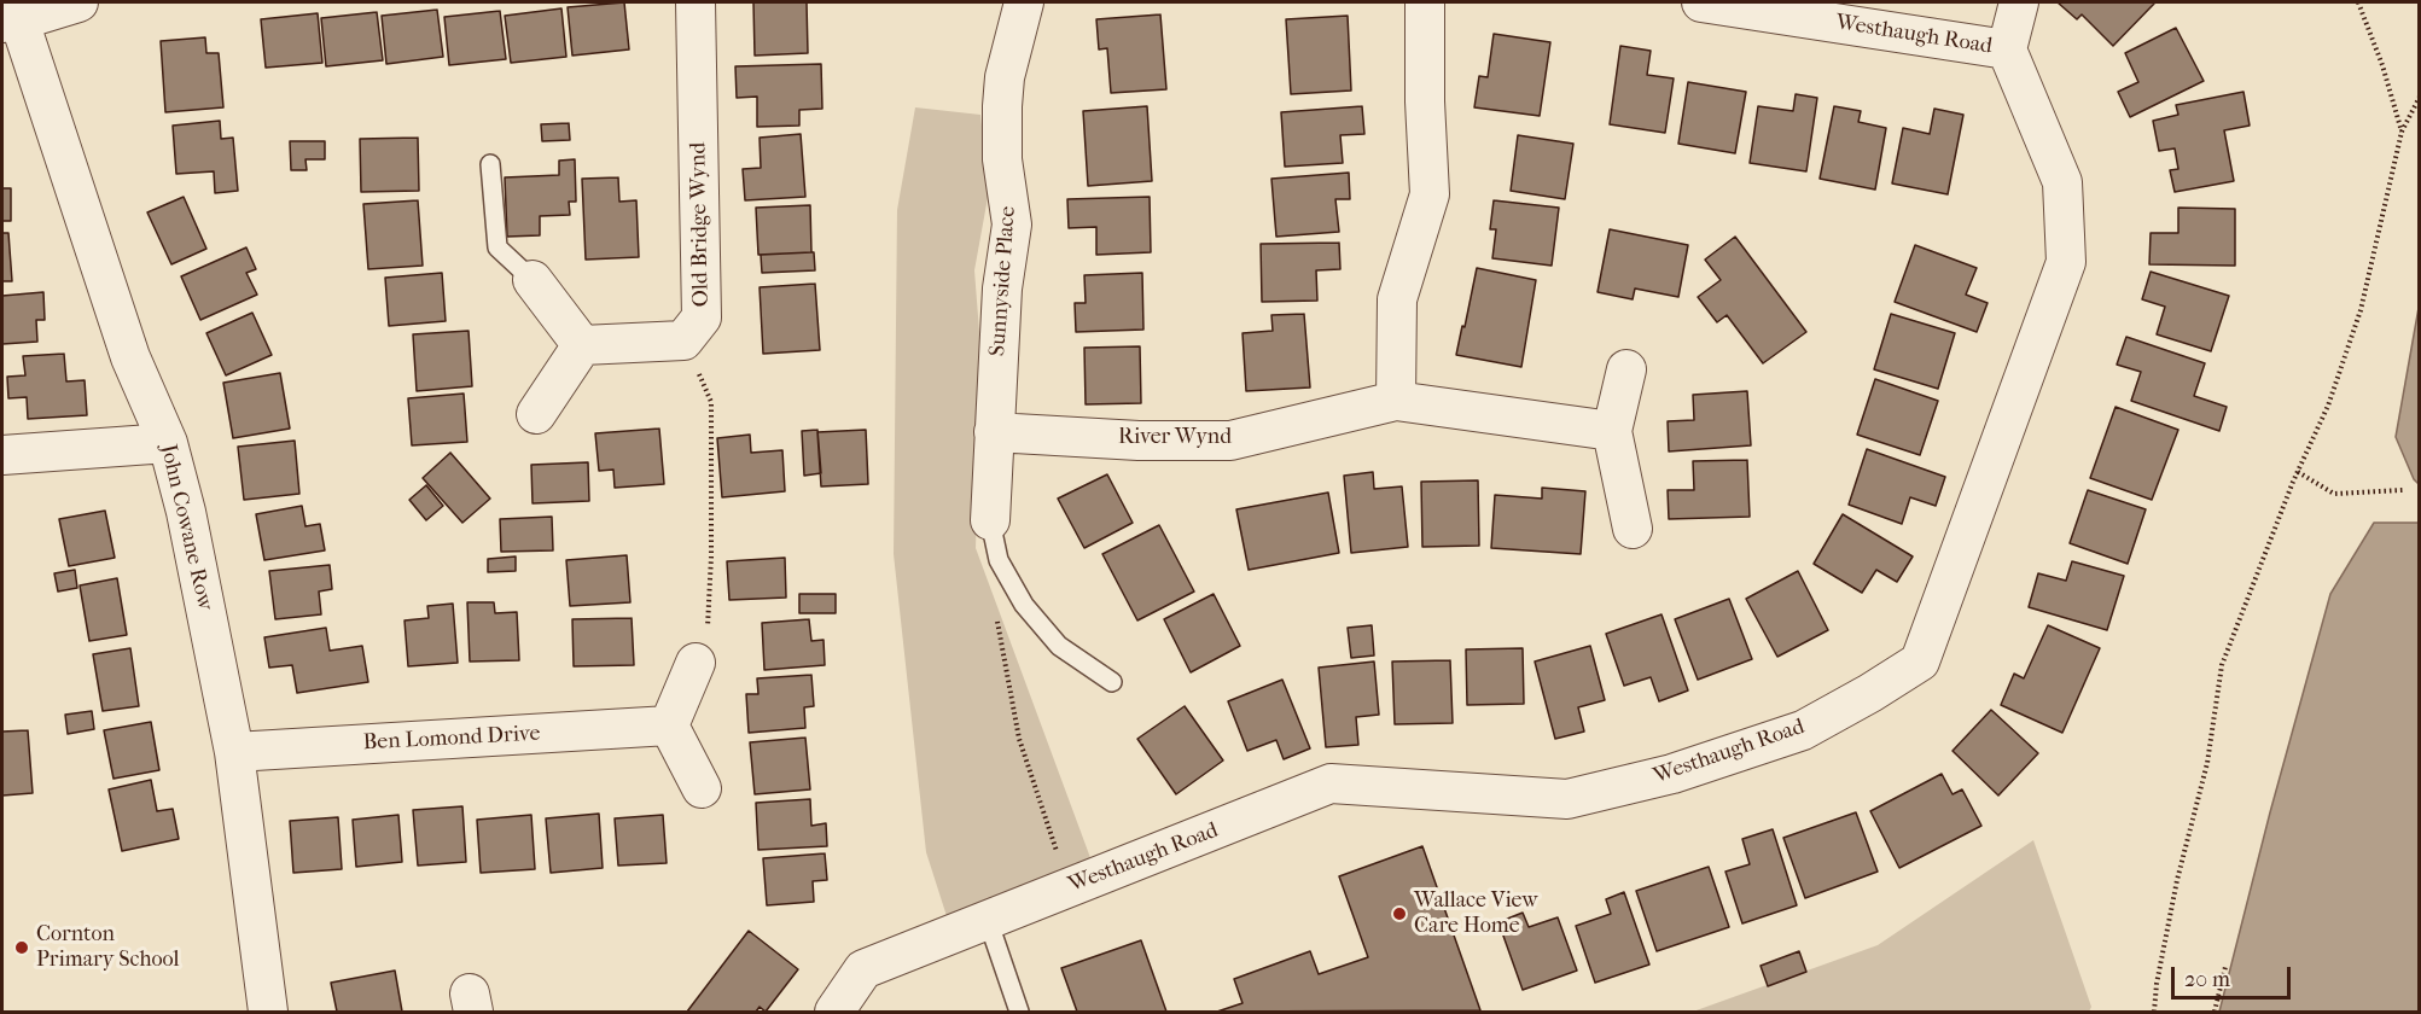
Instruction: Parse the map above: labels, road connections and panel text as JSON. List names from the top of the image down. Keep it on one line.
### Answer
{"streets":{"street":["Westhaugh Road","Old Bridge Wynd","Sunnyside Place","River Wynd","John Cowane Row","Ben Lomond Drive"]},"crossings":[["Sunnyside Place","River Wynd"],["John Cowane Row","Ben Lomond Drive"]],"places":["Wallace View Care Home","Cornton Primary School"],"scale_bar":"20 m"}
